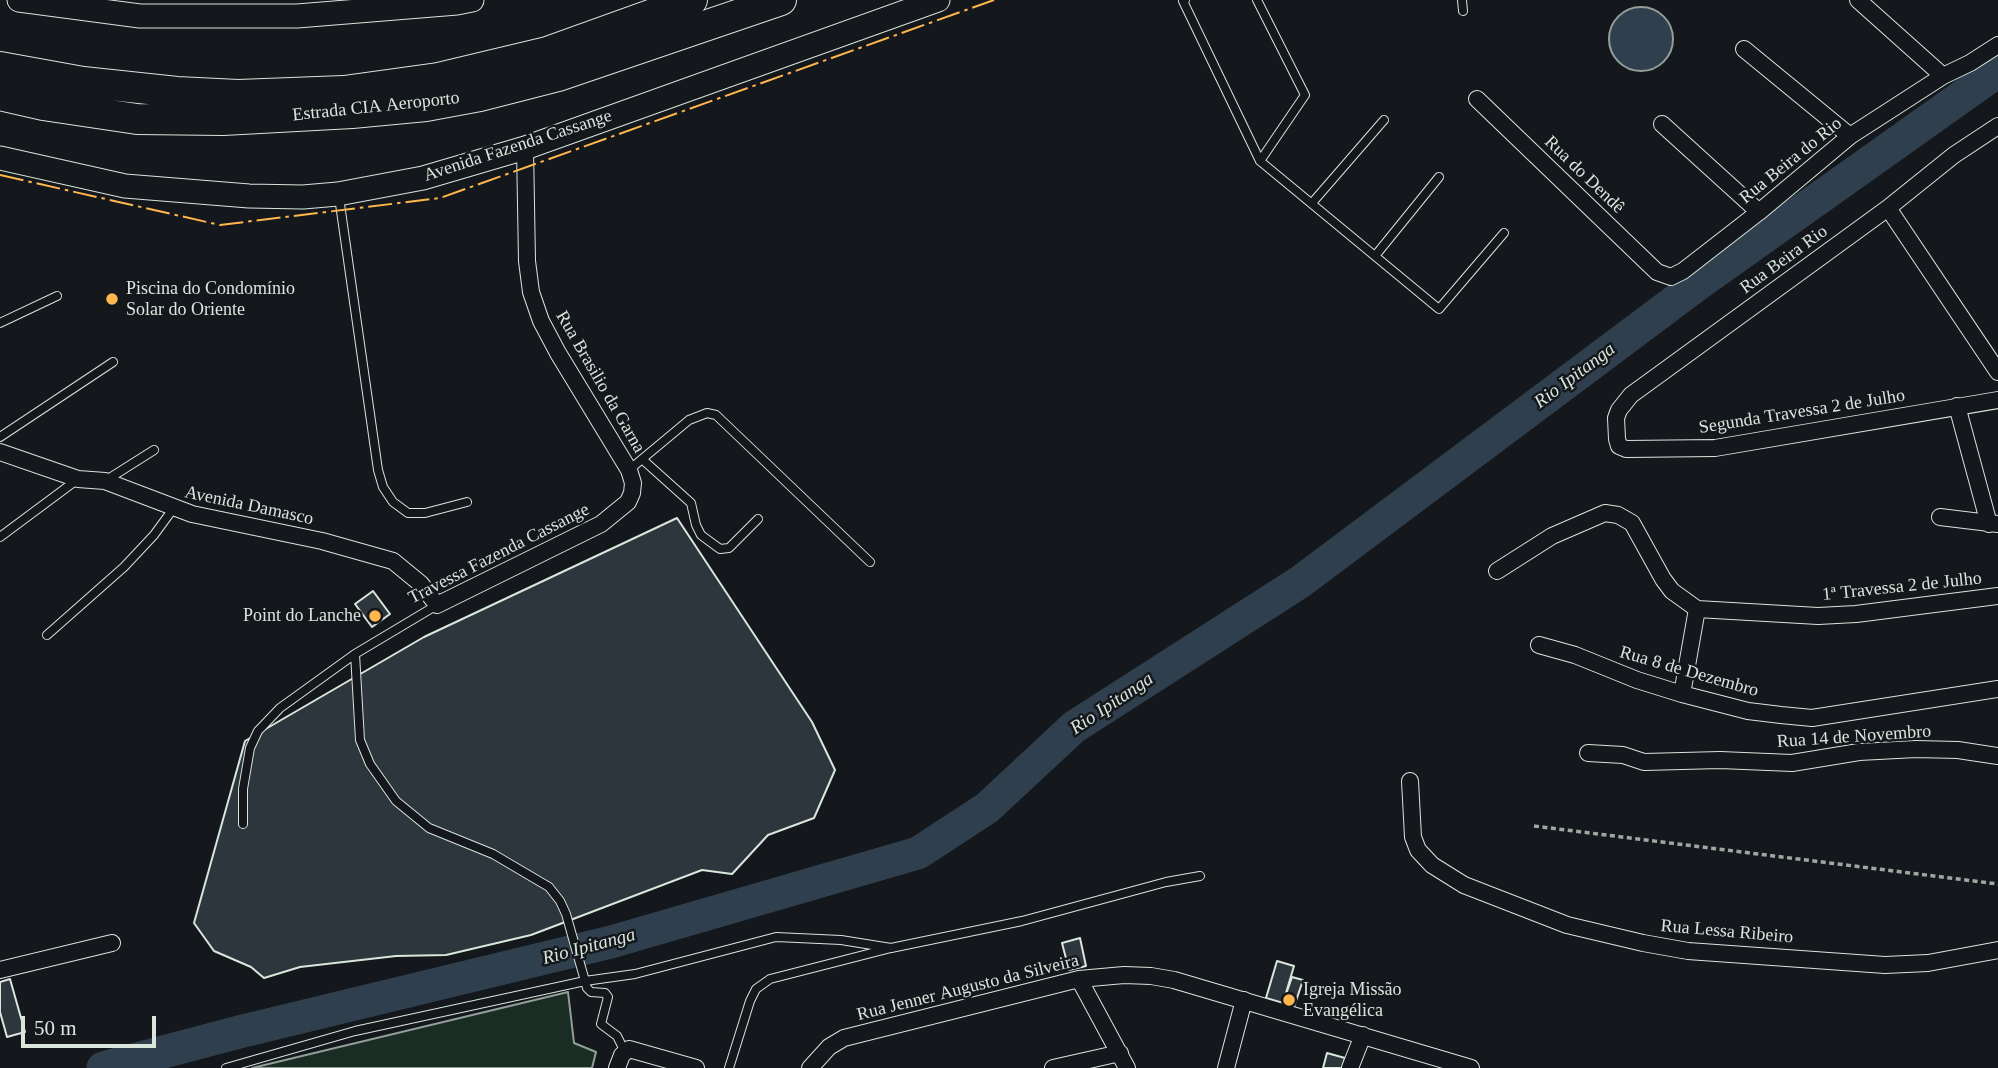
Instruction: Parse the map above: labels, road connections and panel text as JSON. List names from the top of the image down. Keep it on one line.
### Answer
{"streets":{"highway":["Estrada CIA Aeroporto"],"main road":["Avenida Fazenda Cassange"],"street":["Rua Beira do Rio","Rua do Dendê","Rua Beira Rio","Rua Brasilio da Garna","Segunda Travessa 2 de Julho","Avenida Damasco","Travessa Fazenda Cassange","1ª Travessa 2 de Julho","Rua 8 de Dezembro","Rua 14 de Novembro","Rua Lessa Ribeiro","Rua Jenner Augusto da Silveira"]},"crossings":[["Avenida Fazenda Cassange","Rua Brasilio da Garna"],["Rua Beira do Rio","Rua do Dendê"],["Rua Beira Rio","Segunda Travessa 2 de Julho"],["Rua Brasilio da Garna","Travessa Fazenda Cassange"],["Avenida Damasco","Travessa Fazenda Cassange"]],"water":["Rio Ipitanga"],"places":["Piscina do Condomínio Solar do Oriente","Point do Lanche","Igreja Missão Evangélica"],"scale_bar":"50 m"}
